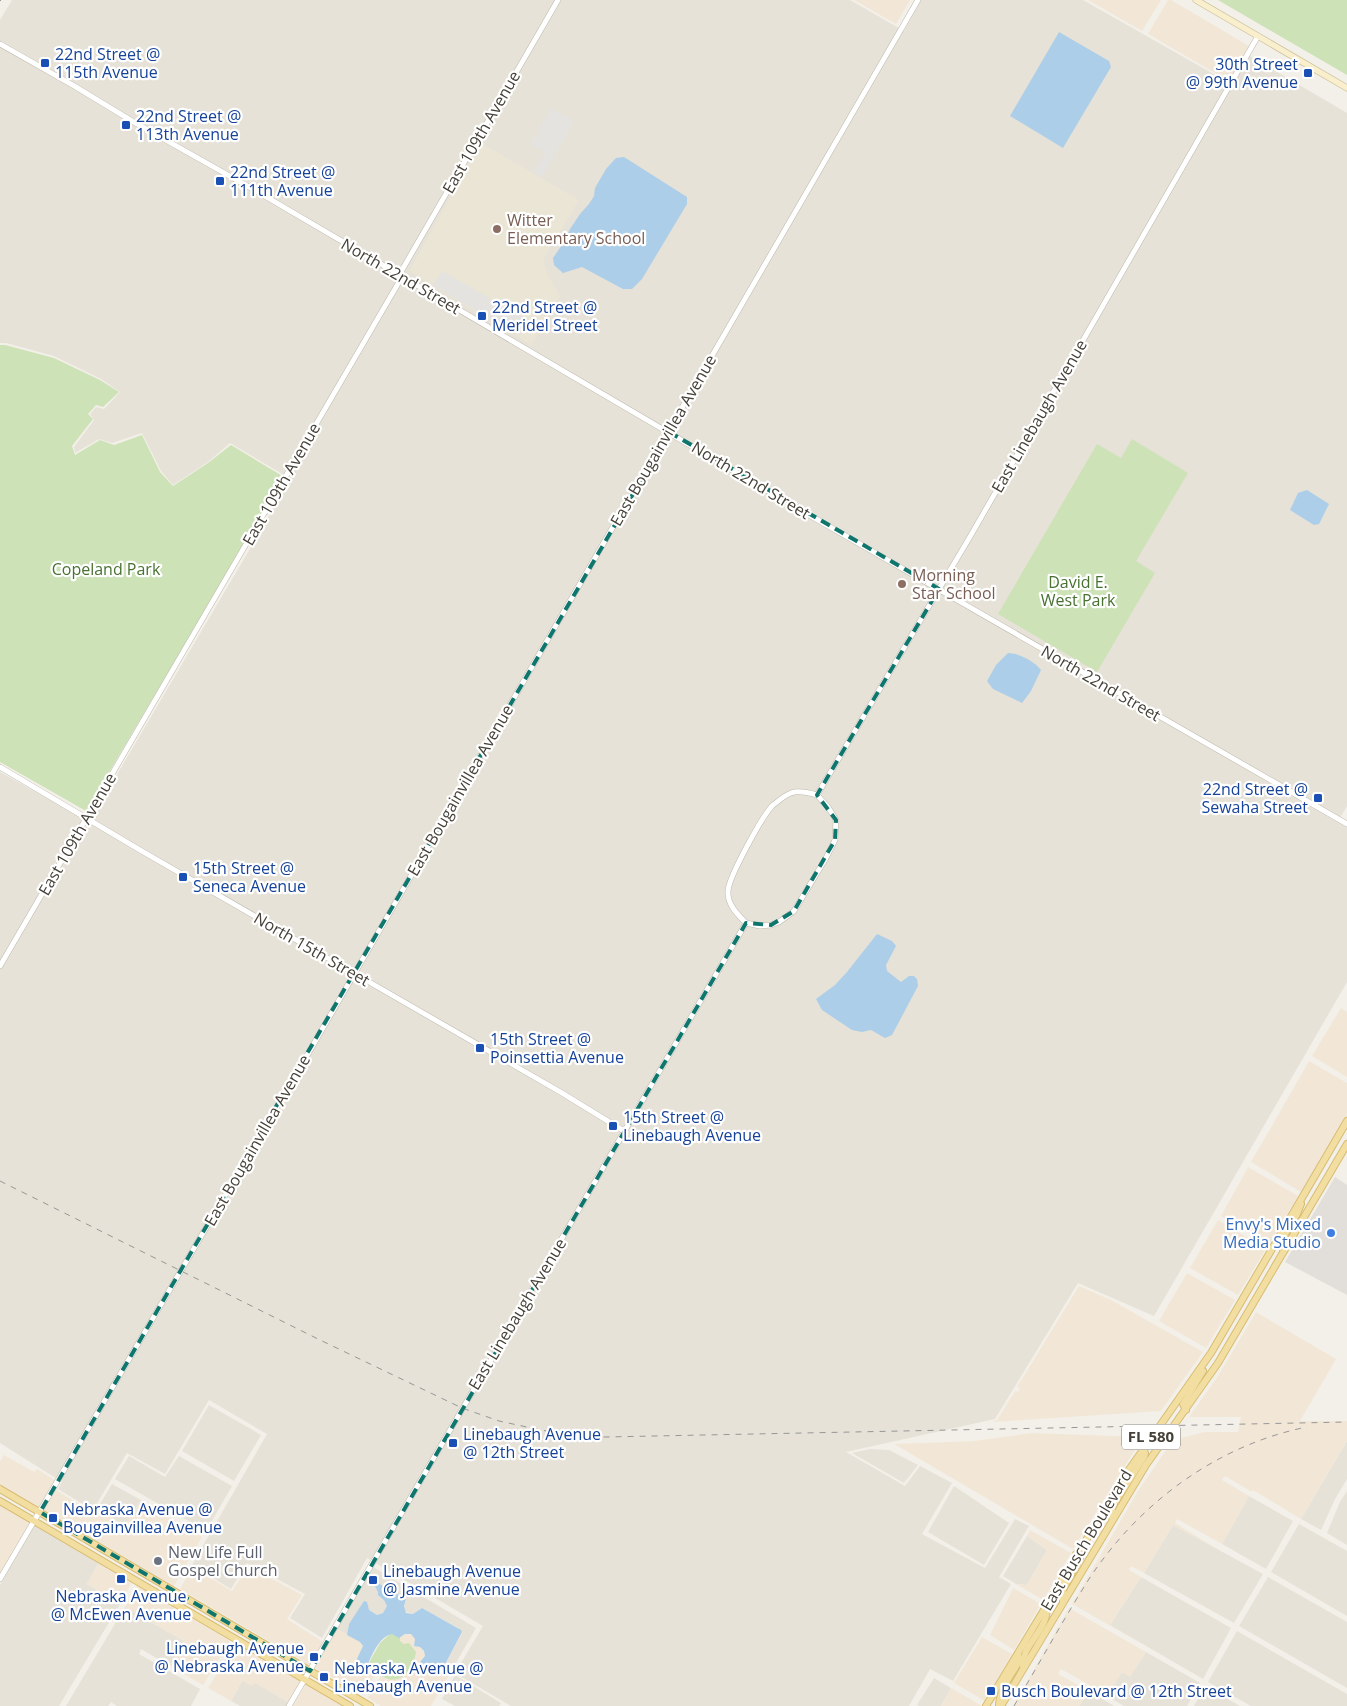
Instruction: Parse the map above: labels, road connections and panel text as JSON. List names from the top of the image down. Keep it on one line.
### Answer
{"streets":{"main road":["FL 580","East Busch Boulevard"],"street":["East 109th Avenue","North 22nd Street","East Linebaugh Avenue","East Bougainvillea Avenue","North 15th Street"]},"crossings":[["East 109th Avenue","North 22nd Street"],["East 109th Avenue","North 15th Street"],["North 22nd Street","East Linebaugh Avenue"],["North 22nd Street","East Bougainvillea Avenue"],["East Linebaugh Avenue","North 15th Street"],["East Bougainvillea Avenue","North 15th Street"]],"parks":["Copeland Park","David E. West Park"],"places":{"transit":["22nd Street @ 115th Avenue","30th Street @ 99th Avenue","22nd Street @ 113th Avenue","22nd Street @ 111th Avenue","22nd Street @ Meridel Street","22nd Street @ Sewaha Street","15th Street @ Seneca Avenue","15th Street @ Poinsettia Avenue","15th Street @ Linebaugh Avenue","Linebaugh Avenue @ 12th Street","Nebraska Avenue @ Bougainvillea Avenue","Nebraska Avenue @ McEwen Avenue","Linebaugh Avenue @ Jasmine Avenue","Linebaugh Avenue @ Nebraska Avenue","Nebraska Avenue @ Linebaugh Avenue","Busch Boulevard @ 12th Street"],"other":["Witter Elementary School","Morning Star School","Envy's Mixed Media Studio","New Life Full Gospel Church"]}}
